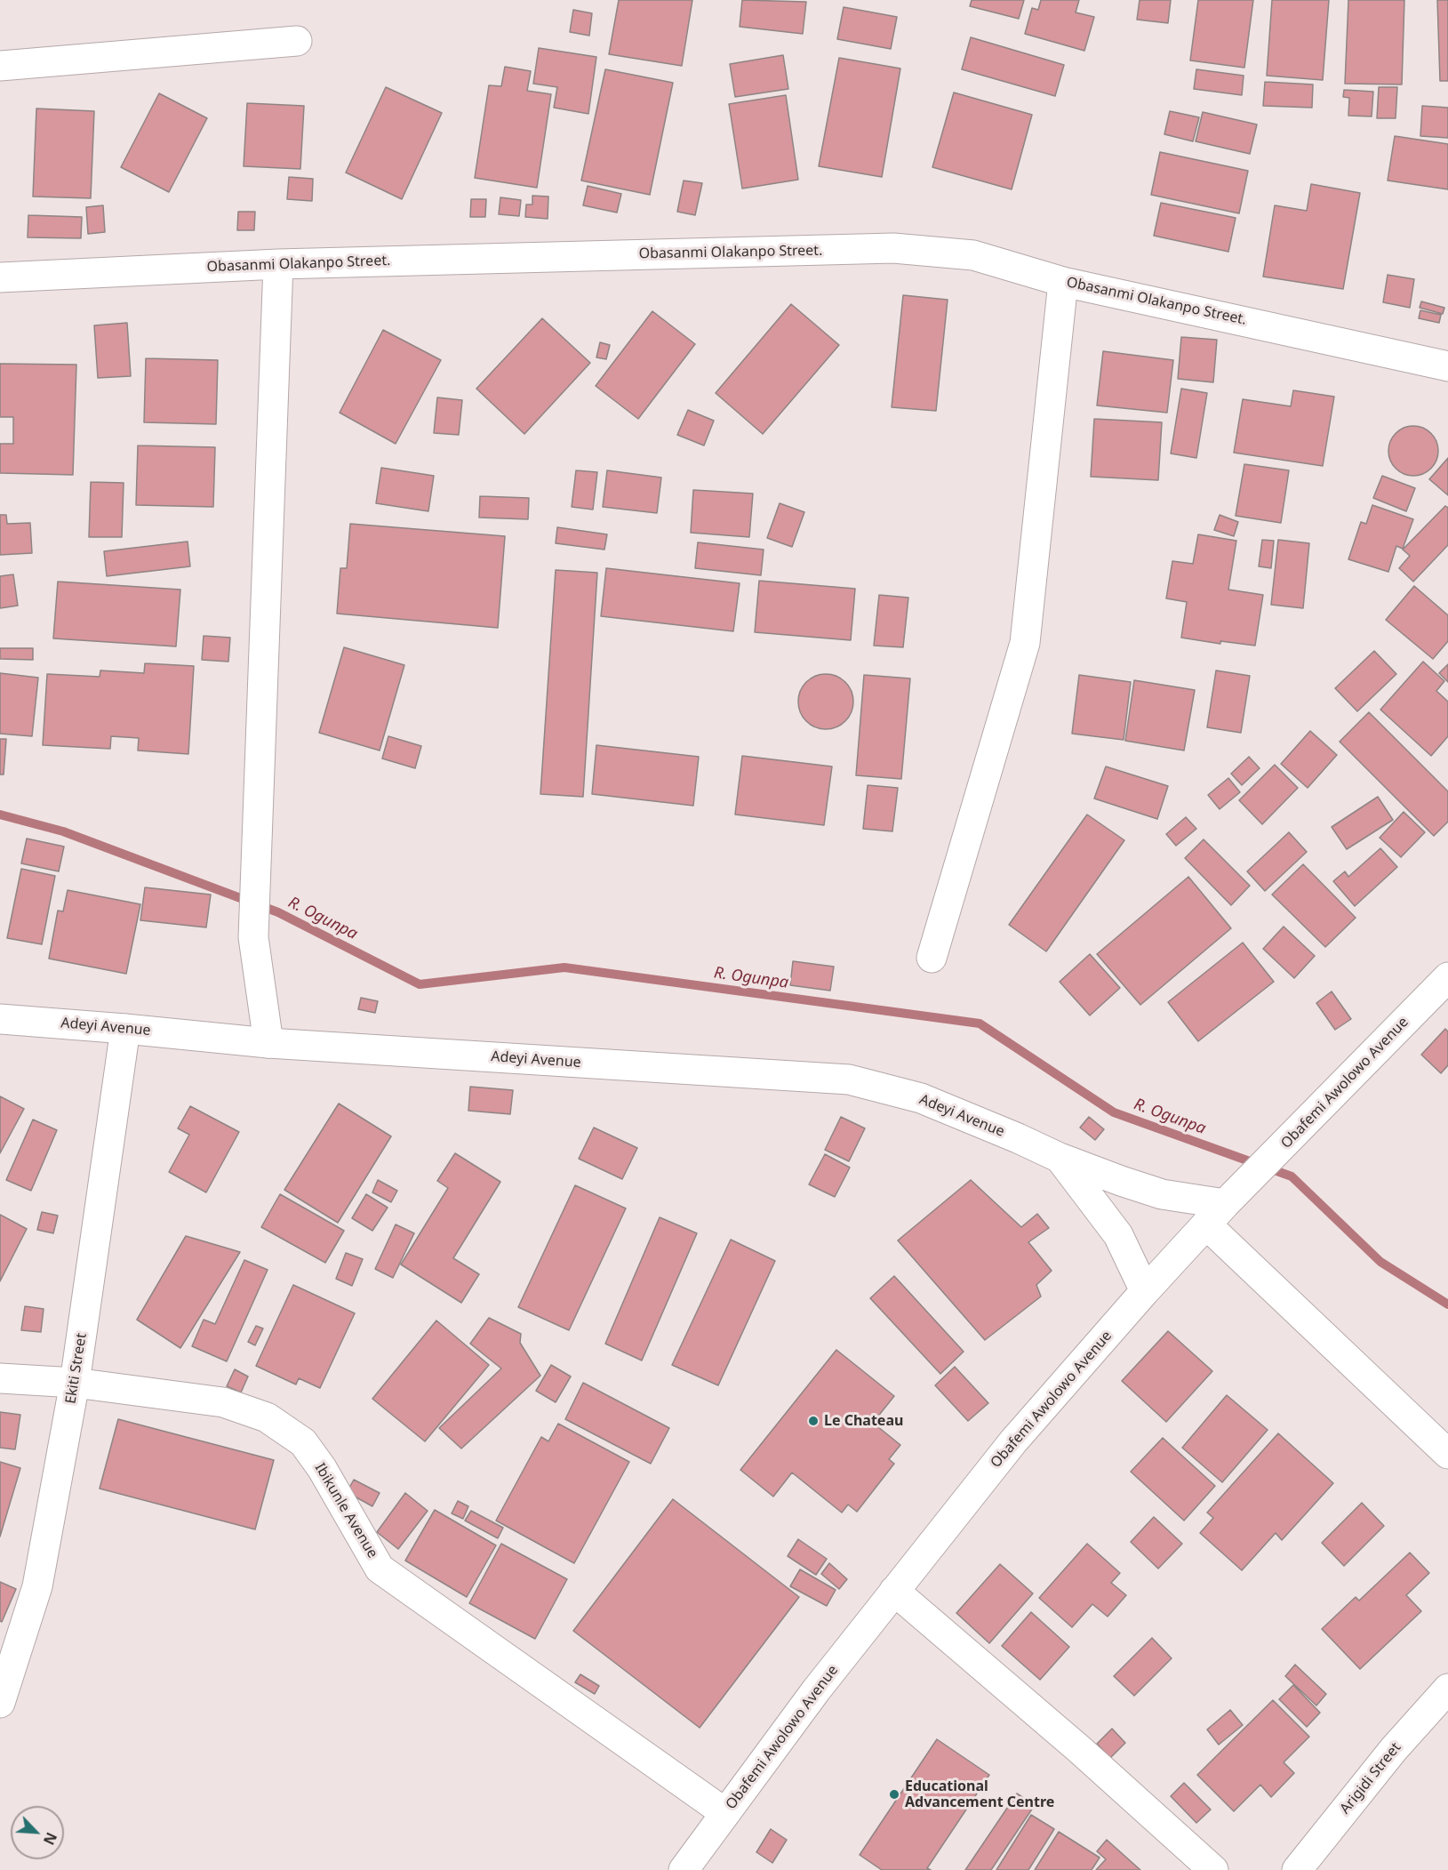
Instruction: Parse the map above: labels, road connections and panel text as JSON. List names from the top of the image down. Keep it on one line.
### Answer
{"streets":{"street":["Obasanmi Olakanpo Street.","Adeyi Avenue","Obafemi Awolowo Avenue","Ekiti Street","Ibikunle Avenue","Arigidi Street"]},"crossings":[["Adeyi Avenue","Obafemi Awolowo Avenue"],["Adeyi Avenue","Ekiti Street"],["Obafemi Awolowo Avenue","Ibikunle Avenue"],["Ekiti Street","Ibikunle Avenue"]],"water":["R. Ogunpa"],"places":["Le Chateau","Educational Advancement Centre"],"north":"bottom right"}
